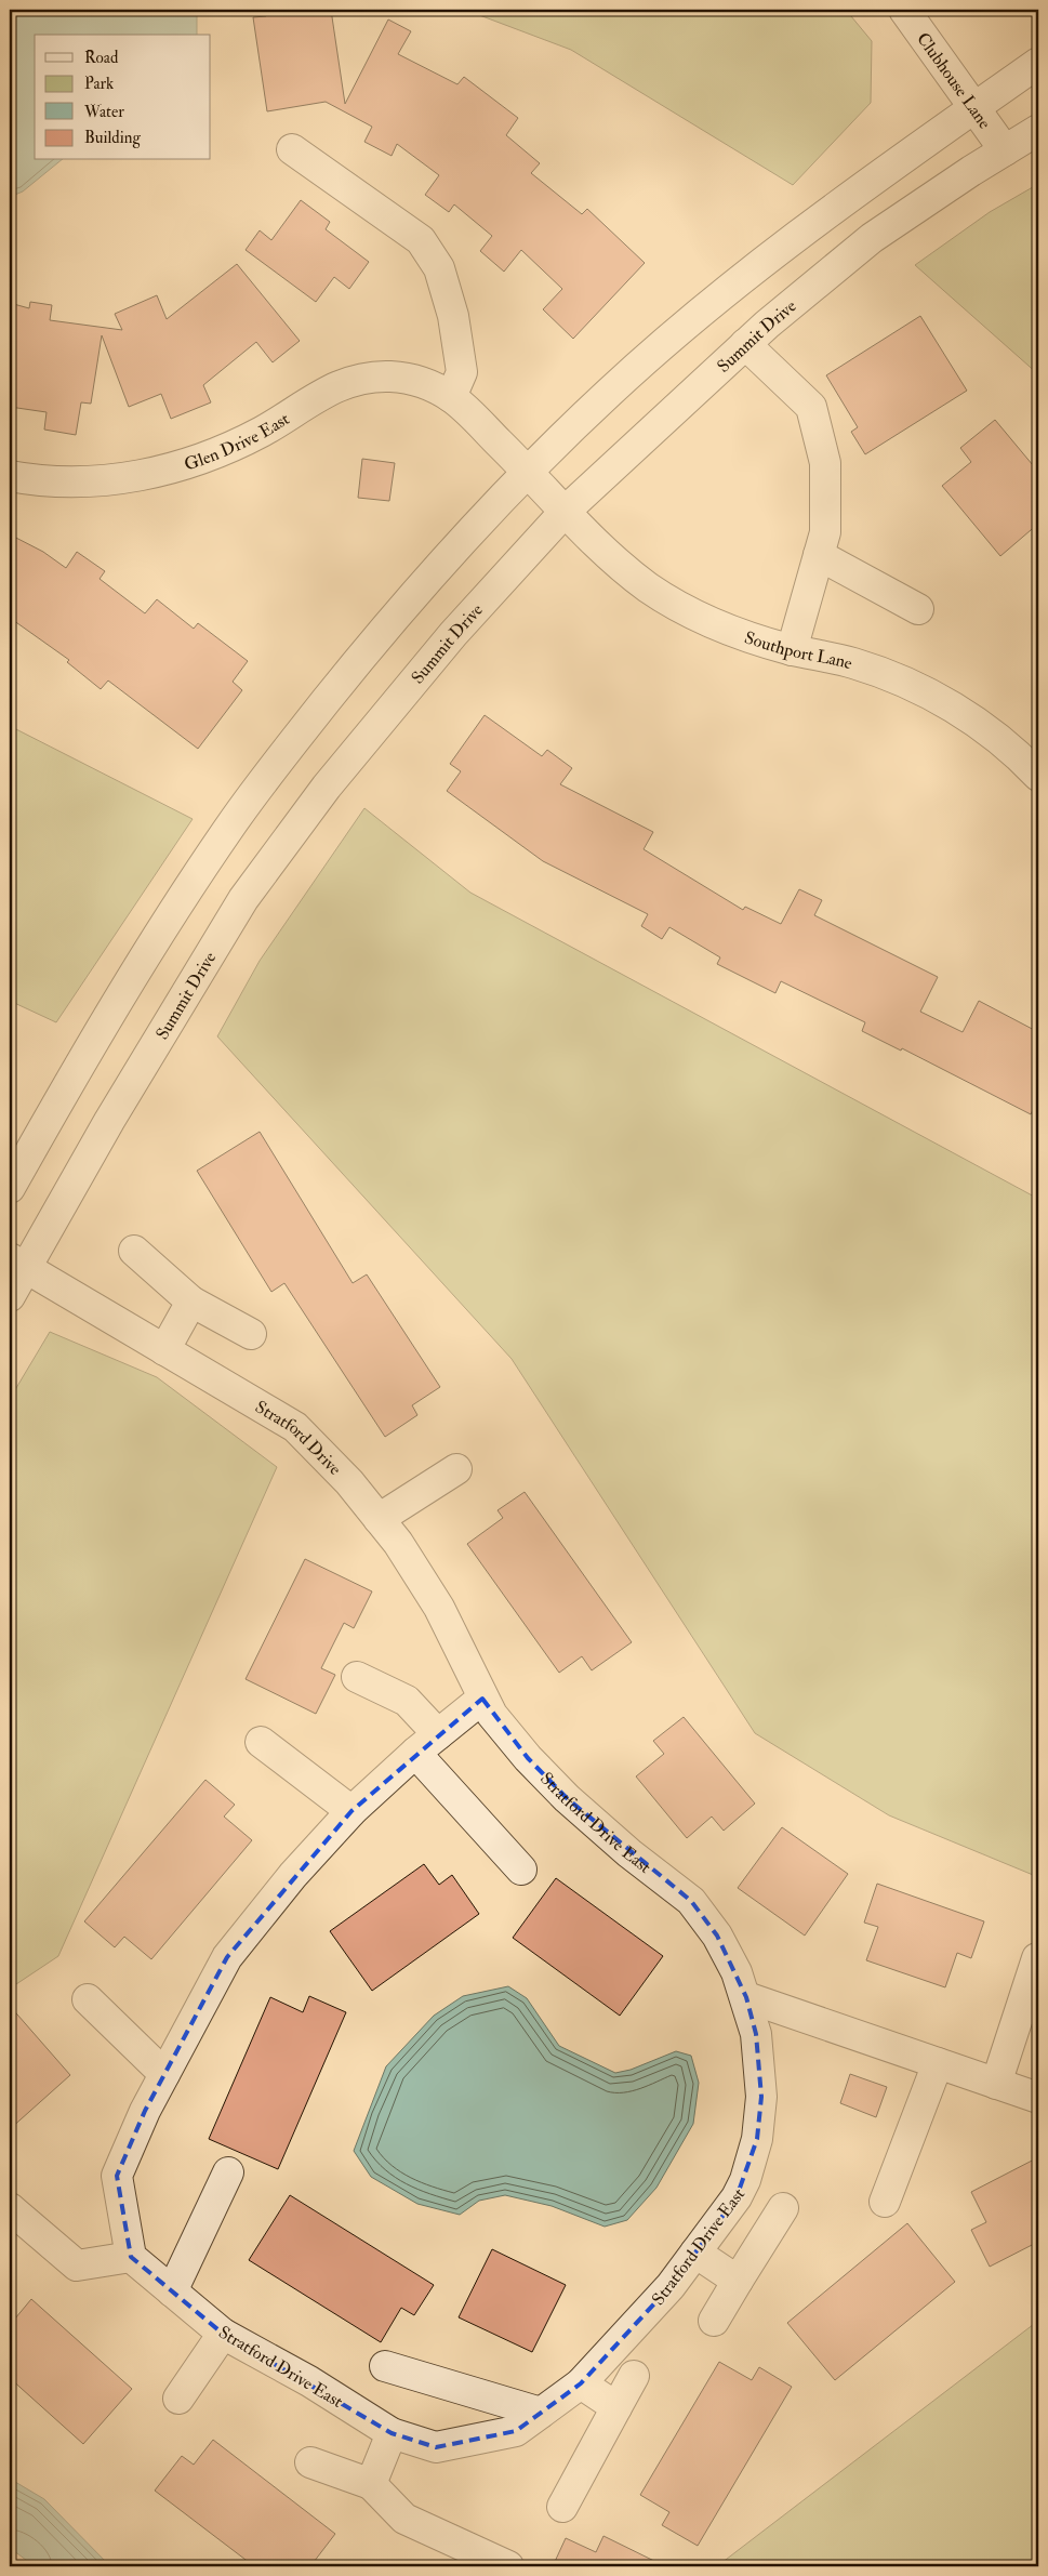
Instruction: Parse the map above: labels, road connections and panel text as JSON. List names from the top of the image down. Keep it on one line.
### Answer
{"streets":{"street":["Clubhouse Lane","Summit Drive","Glen Drive East","Southport Lane","Stratford Drive","Stratford Drive East"]},"crossings":[["Clubhouse Lane","Summit Drive"],["Summit Drive","Glen Drive East"],["Summit Drive","Southport Lane"],["Summit Drive","Stratford Drive"],["Glen Drive East","Southport Lane"],["Stratford Drive","Stratford Drive East"]],"legend":["Road","Park","Water","Building"]}
